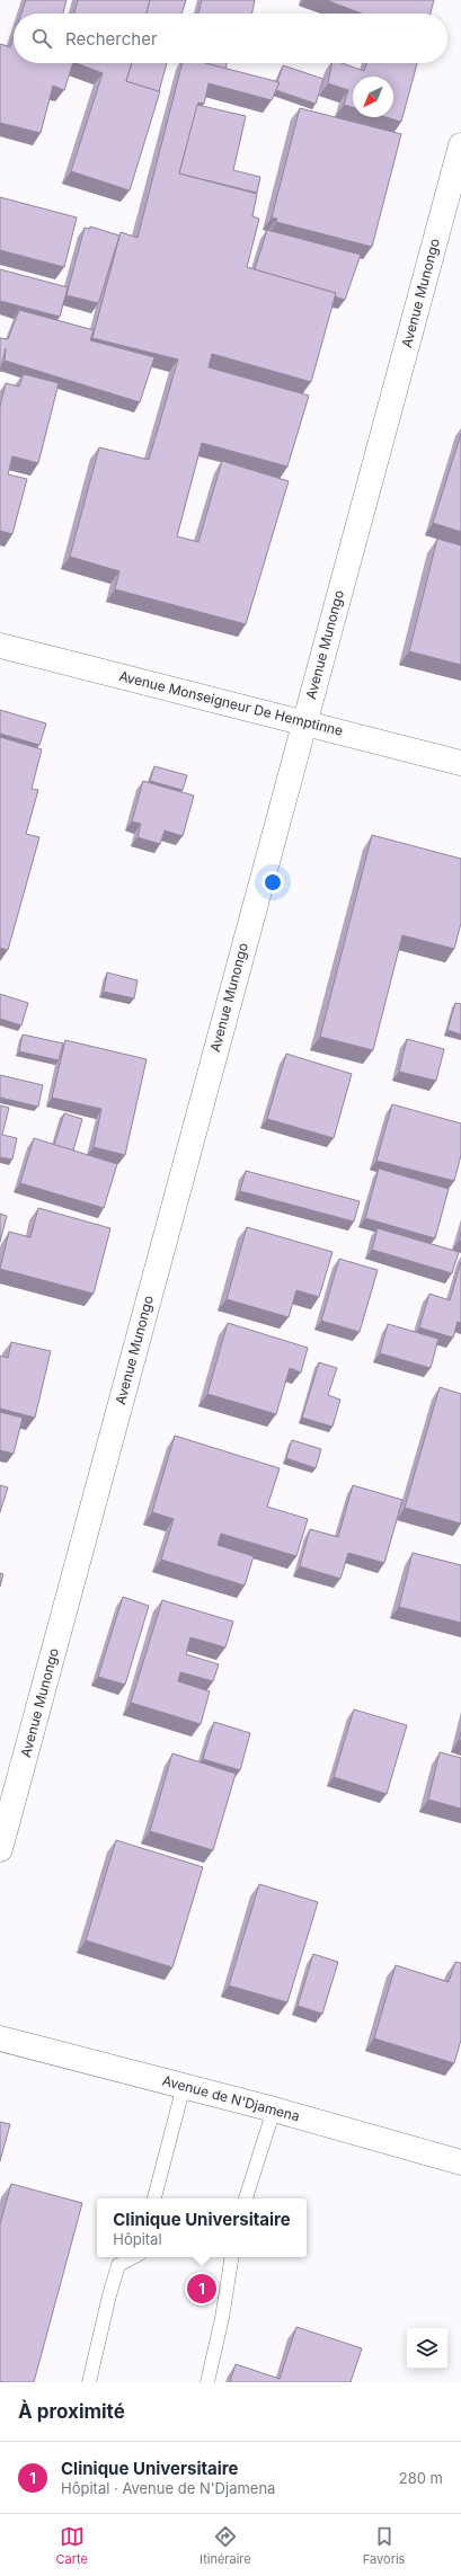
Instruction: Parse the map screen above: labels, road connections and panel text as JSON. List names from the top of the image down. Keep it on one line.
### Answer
{"streets":{"street":["Avenue Munongo","Avenue Monseigneur De Hemptinne","Avenue de N'Djamena"]},"crossings":[["Avenue Munongo","Avenue Monseigneur De Hemptinne"]],"north":"bottom left","page":{"search":"Rechercher","popup":["Clinique Universitaire","Hôpital"],"pins":"1","heading":"À proximité","list":[{"mark":"1","name":"Clinique Universitaire","note":"Hôpital · Avenue de N'Djamena","value":"280 m"}],"nav":["Carte","Itinéraire","Favoris"]}}
